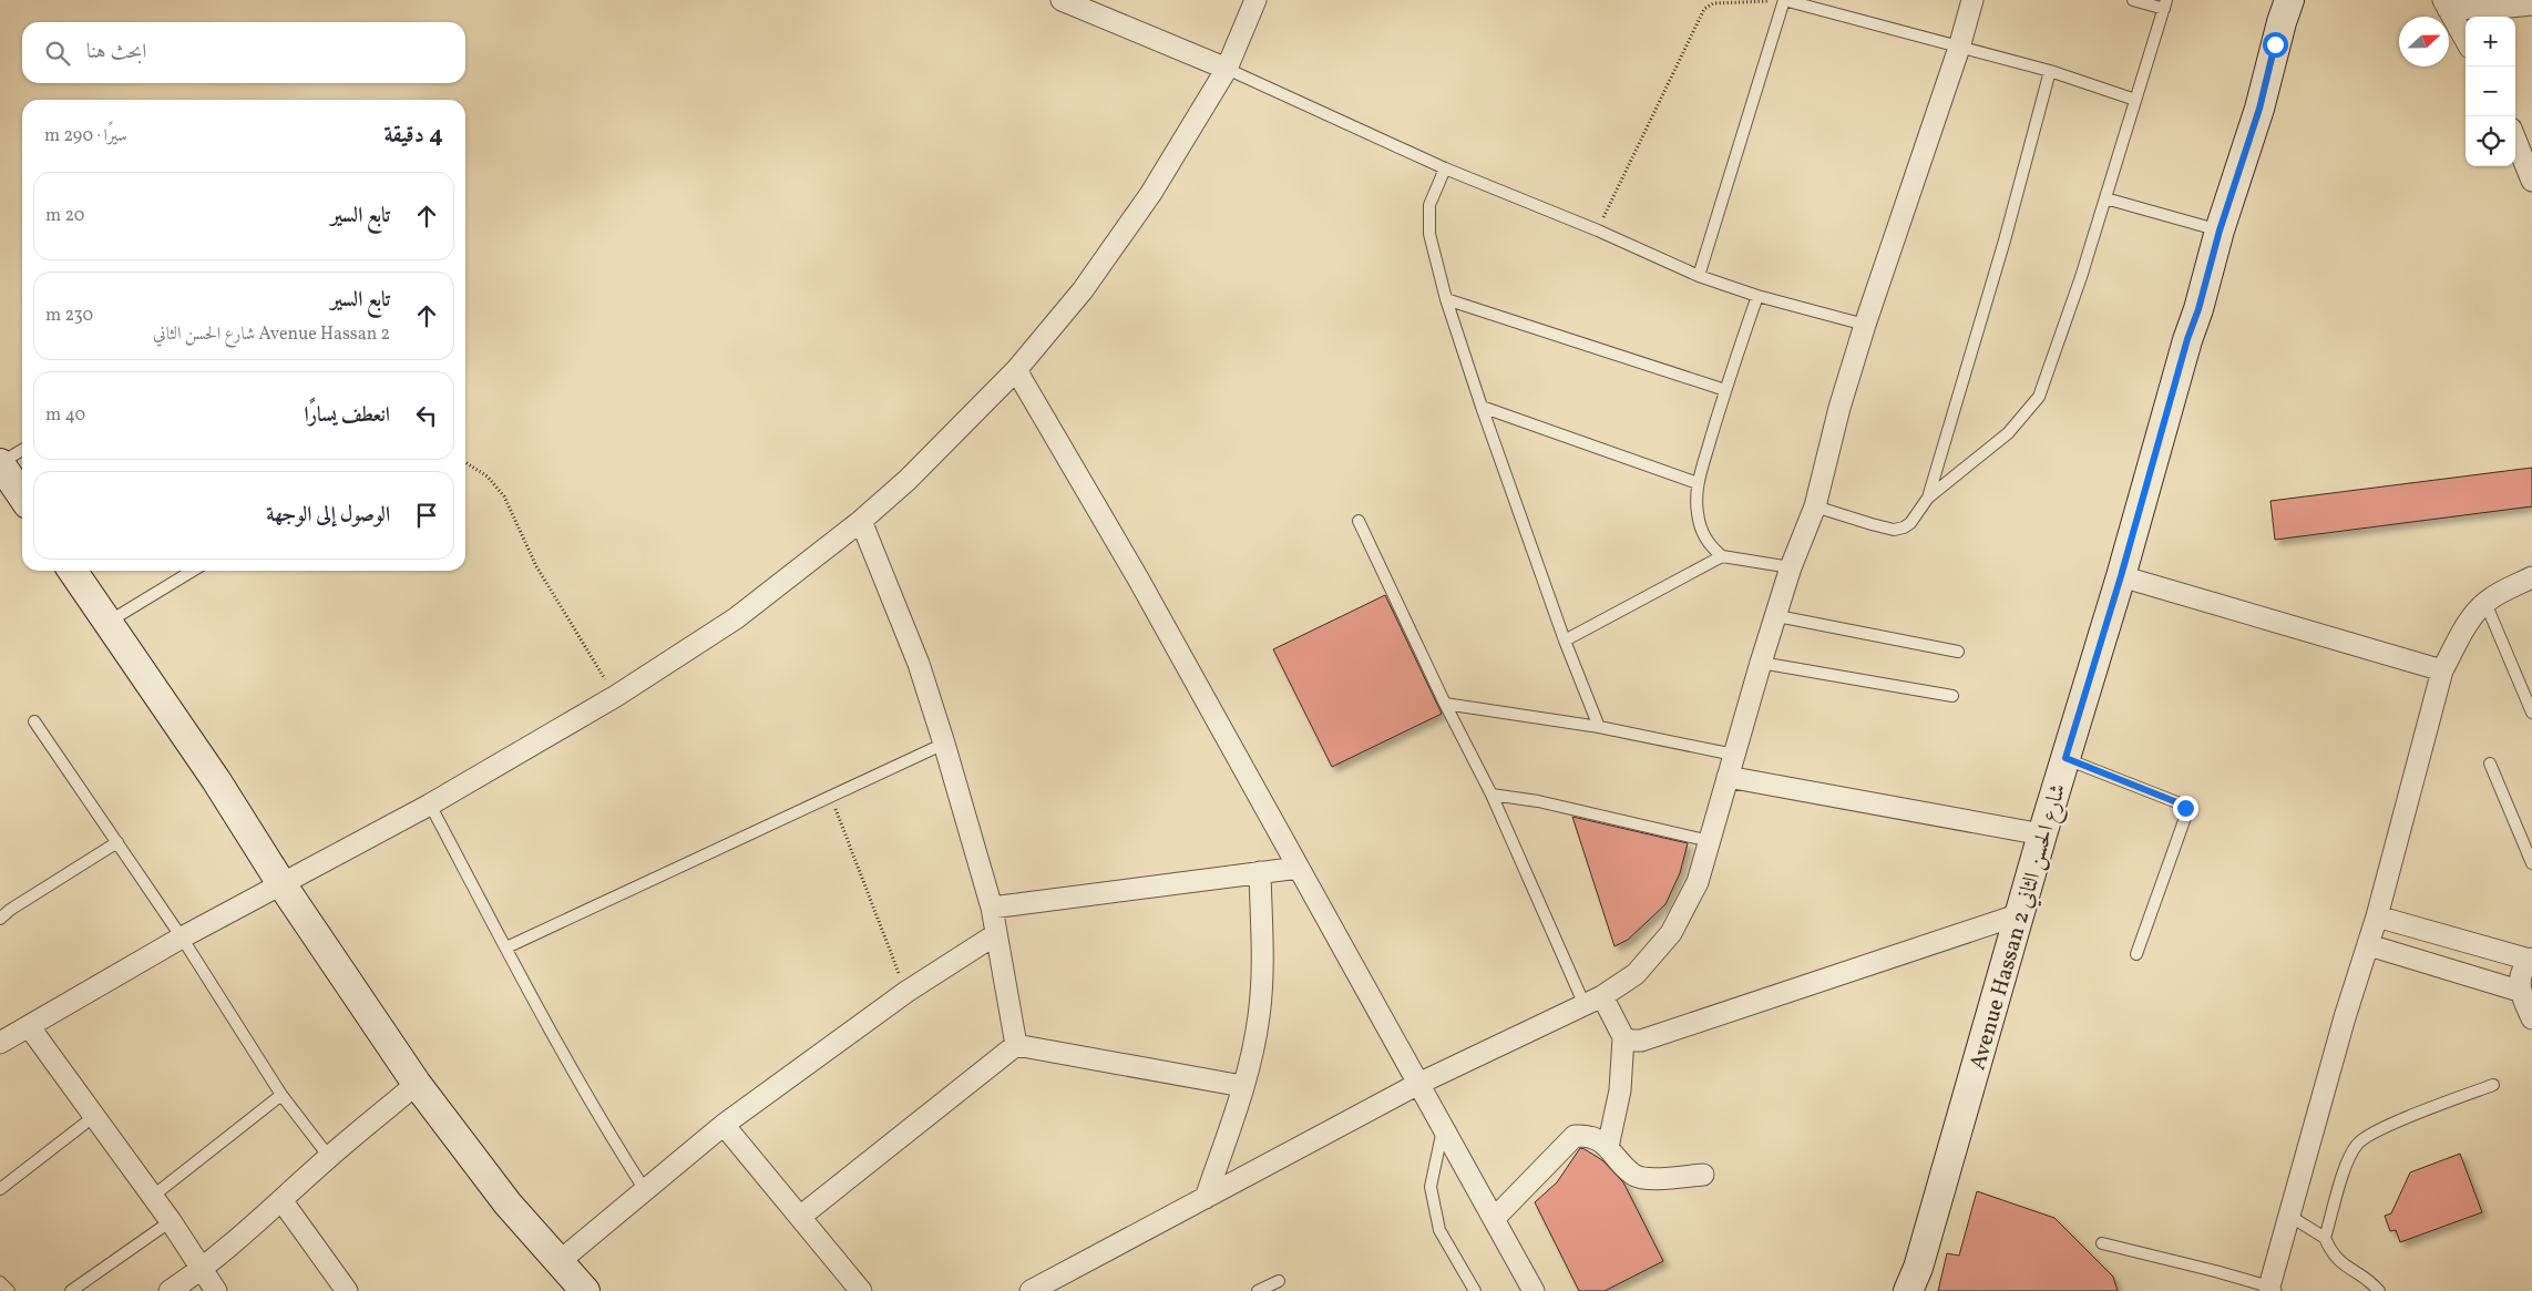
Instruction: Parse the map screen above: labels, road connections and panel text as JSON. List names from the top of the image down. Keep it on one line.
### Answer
{"streets":{"main road":["Avenue Hassan 2 شارع الحسن الثاني"]},"north":"right","page":{"map_buttons":["+","−"],"search":"ابحث هنا","heading":["4 دقيقة","سيرًا · 290 m"],"list":[["تابع السير","20 m"],["تابع السير","Avenue Hassan 2 شارع الحسن الثاني","230 m"],["انعطف يسارًا","40 m"],"الوصول إلى الوجهة"]}}
